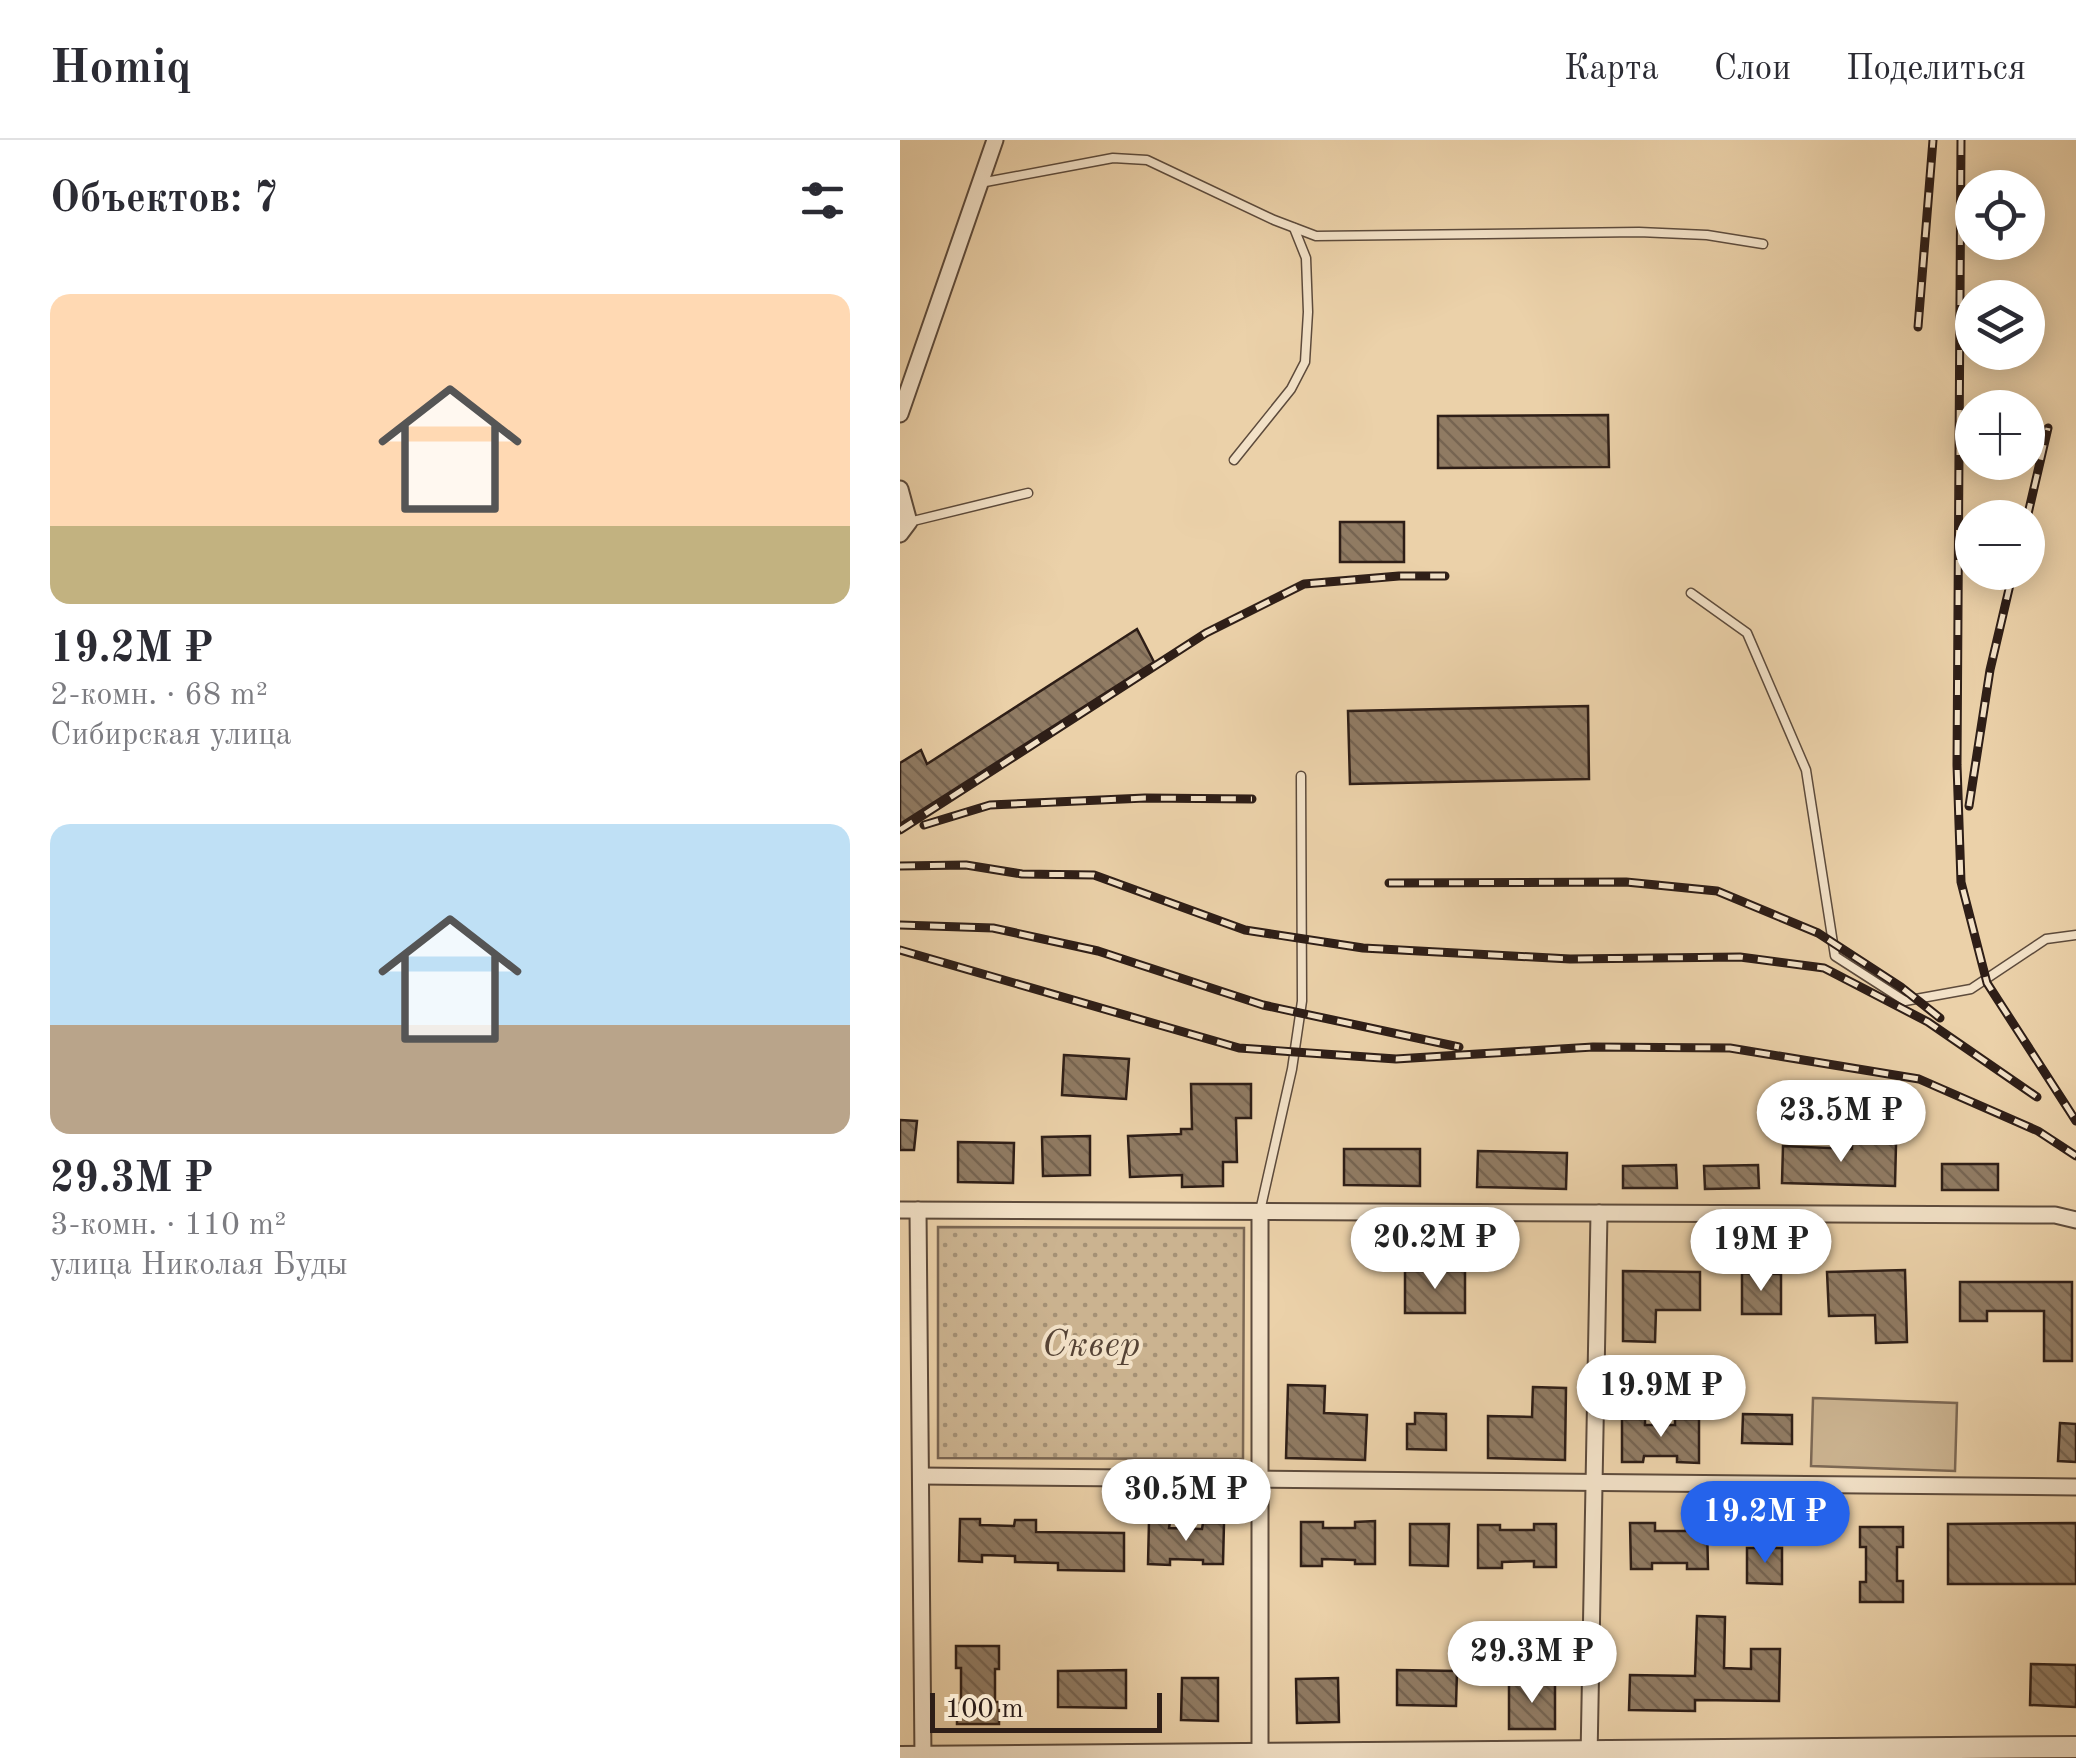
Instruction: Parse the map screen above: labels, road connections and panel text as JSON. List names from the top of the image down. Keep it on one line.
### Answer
{"parks":["Сквер"],"scale_bar":"100 m","page":{"header":"Homiq","nav":["Карта","Слои","Поделиться"],"heading":"Объектов: 7","map_buttons":["+","−"],"list":[{"name":"19.2M ₽","note":"2-комн. · 68 m² · Сибирская улица"},{"name":"29.3M ₽","note":"3-комн. · 110 m² · улица Николая Буды"}],"price":["23.5M ₽","20.2M ₽","19M ₽","19.9M ₽","30.5M ₽","19.2M ₽","29.3M ₽"],"scale":"100 m"}}
